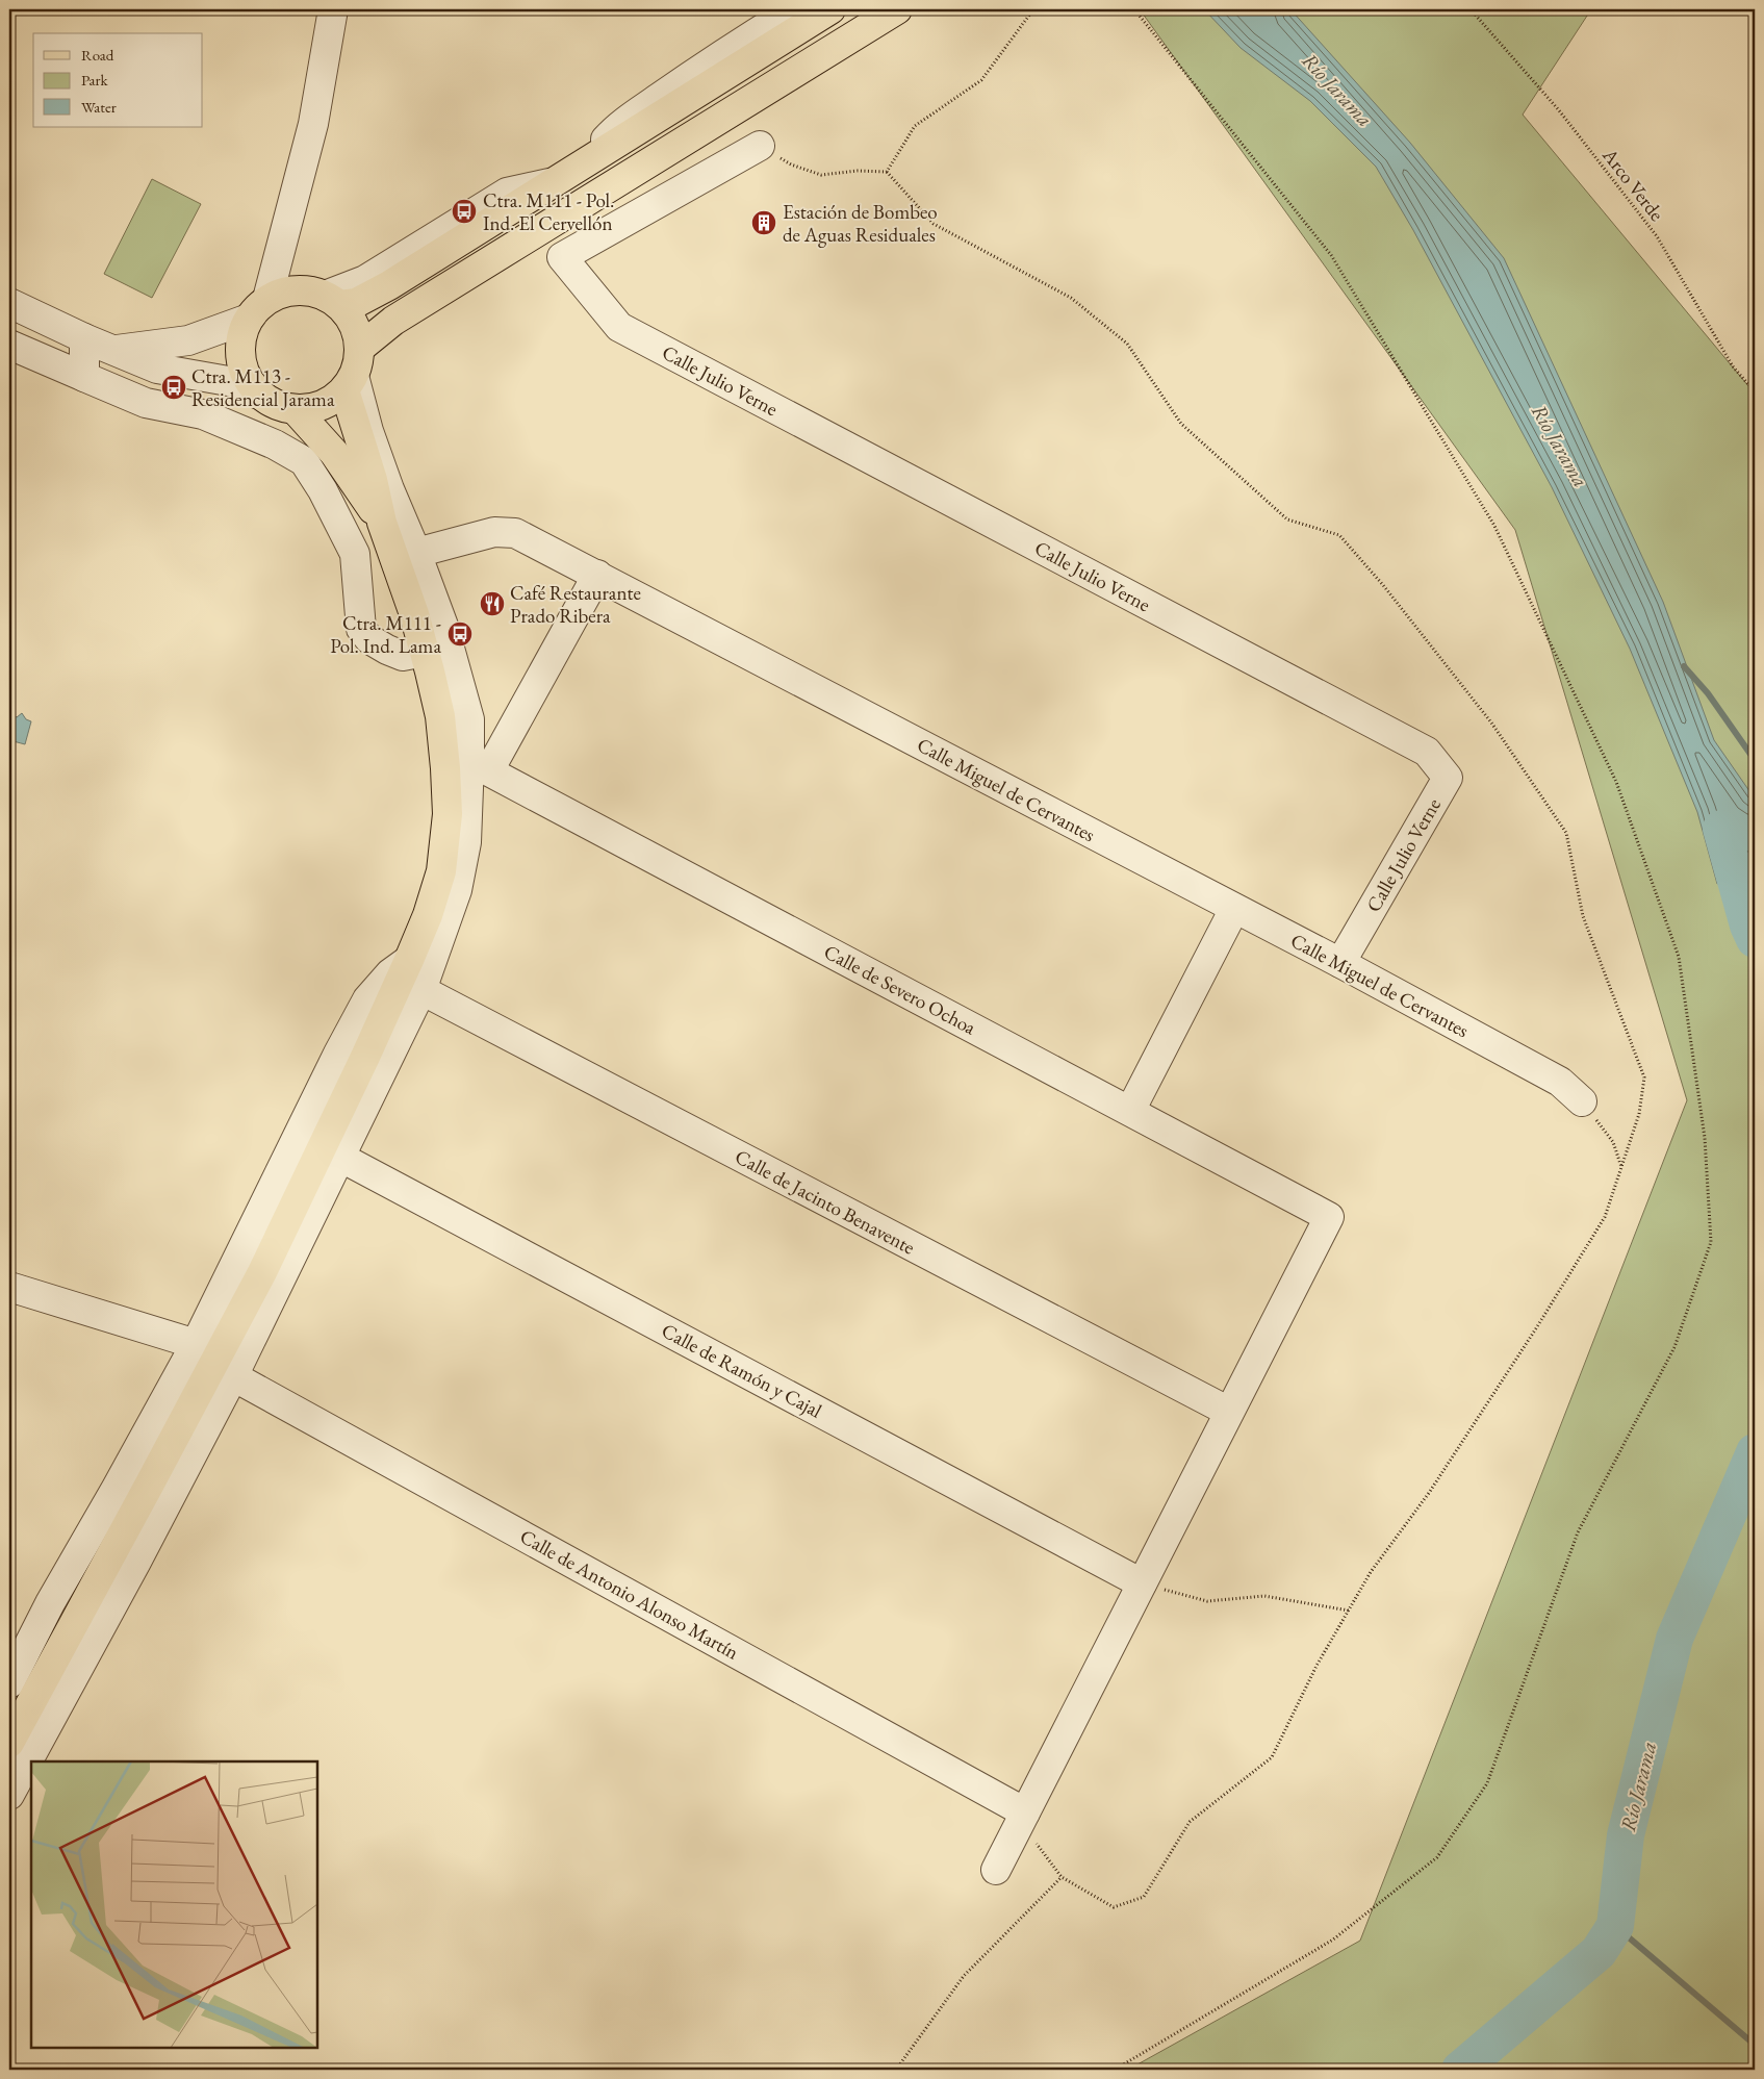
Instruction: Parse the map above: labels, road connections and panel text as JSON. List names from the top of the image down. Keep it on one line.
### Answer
{"streets":{"street":["Calle Julio Verne","Calle Miguel de Cervantes","Calle de Severo Ochoa","Calle de Jacinto Benavente","Calle de Ramón y Cajal","Calle de Antonio Alonso Martín"],"path":["Arco Verde"]},"crossings":[["Calle Julio Verne","Calle Miguel de Cervantes"],["Calle de Severo Ochoa","Calle de Jacinto Benavente"]],"water":["Río Jarama"],"places":{"bus stop":["Ctra. M111 - Pol. Ind. El Cervellón","Ctra. M113 - Residencial Jarama","Ctra. M111 - Pol. Ind. Lama"],"building":["Estación de Bombeo de Aguas Residuales"],"restaurant":["Café Restaurante Prado Ribera"]},"legend":["Road","Park","Water"]}
